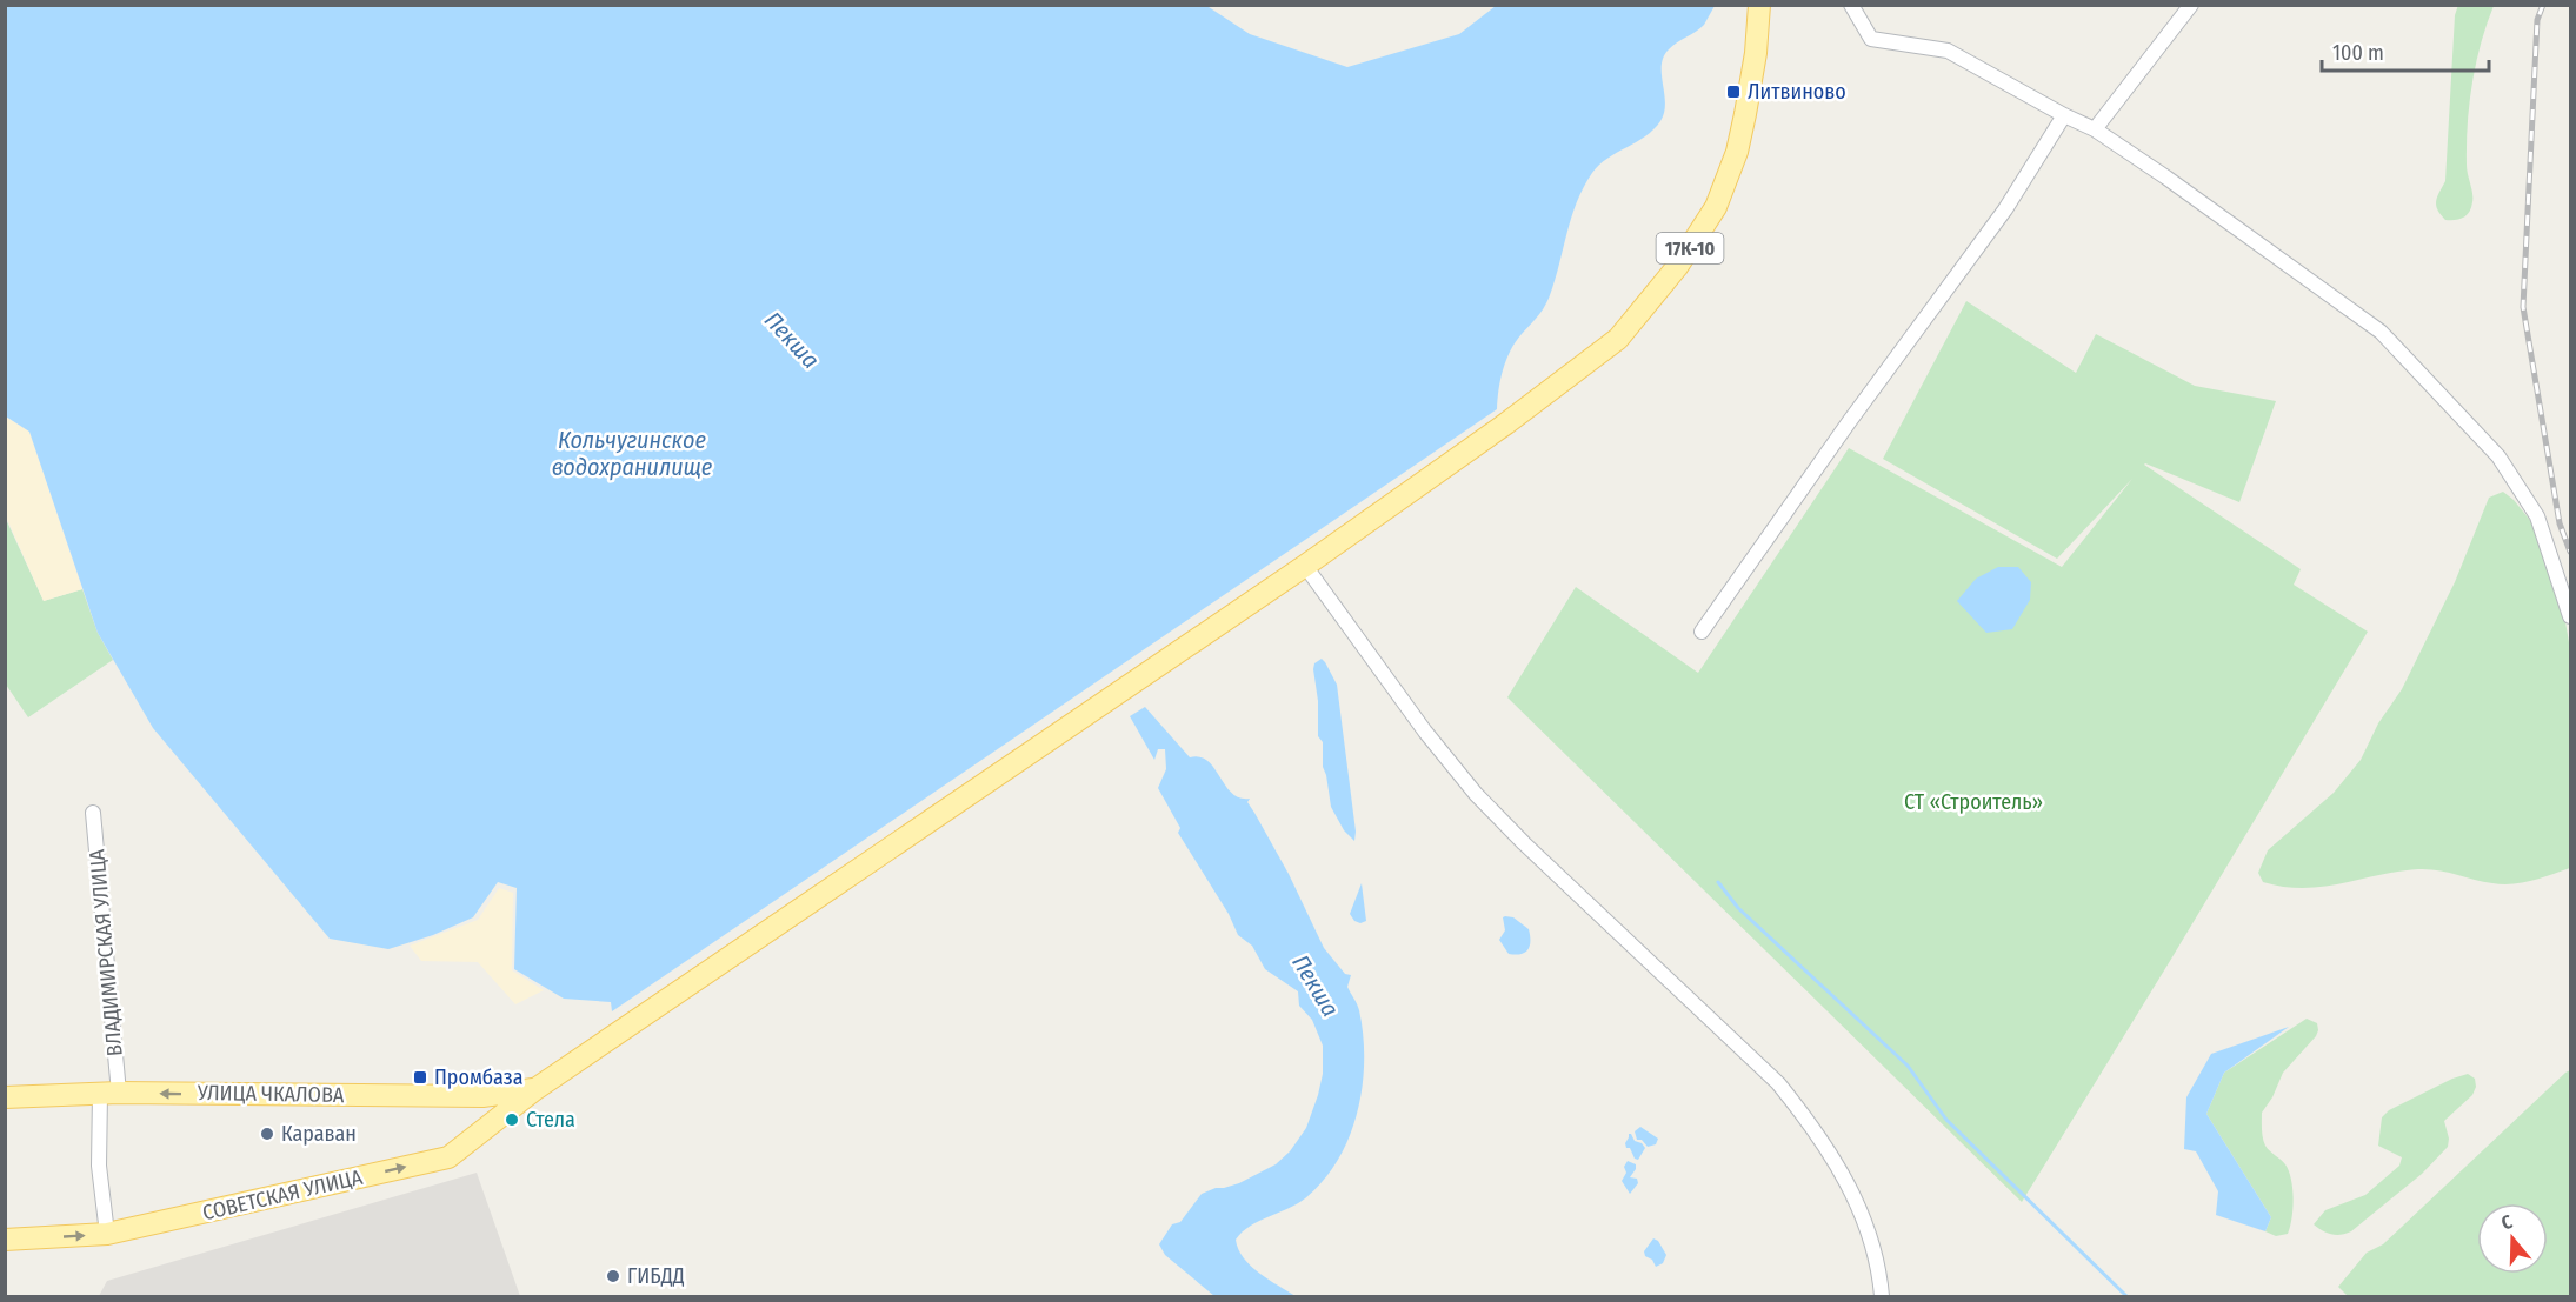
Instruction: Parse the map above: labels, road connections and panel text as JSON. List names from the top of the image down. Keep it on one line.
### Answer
{"streets":{"main road":["17К-10","УЛИЦА ЧКАЛОВА","СОВЕТСКАЯ УЛИЦА"],"street":["ВЛАДИМИРСКАЯ УЛИЦА"]},"crossings":[["ВЛАДИМИРСКАЯ УЛИЦА","УЛИЦА ЧКАЛОВА"],["ВЛАДИМИРСКАЯ УЛИЦА","СОВЕТСКАЯ УЛИЦА"],["УЛИЦА ЧКАЛОВА","СОВЕТСКАЯ УЛИЦА"]],"one_way":["УЛИЦА ЧКАЛОВА"],"water":["Пекша","Кольчугинское водохранилище"],"parks":["СТ «Строитель»"],"places":{"transit":["Литвиново","Промбаза"],"other":["Стела","Караван","ГИБДД"]},"scale_bar":"100 m","north":"top"}
